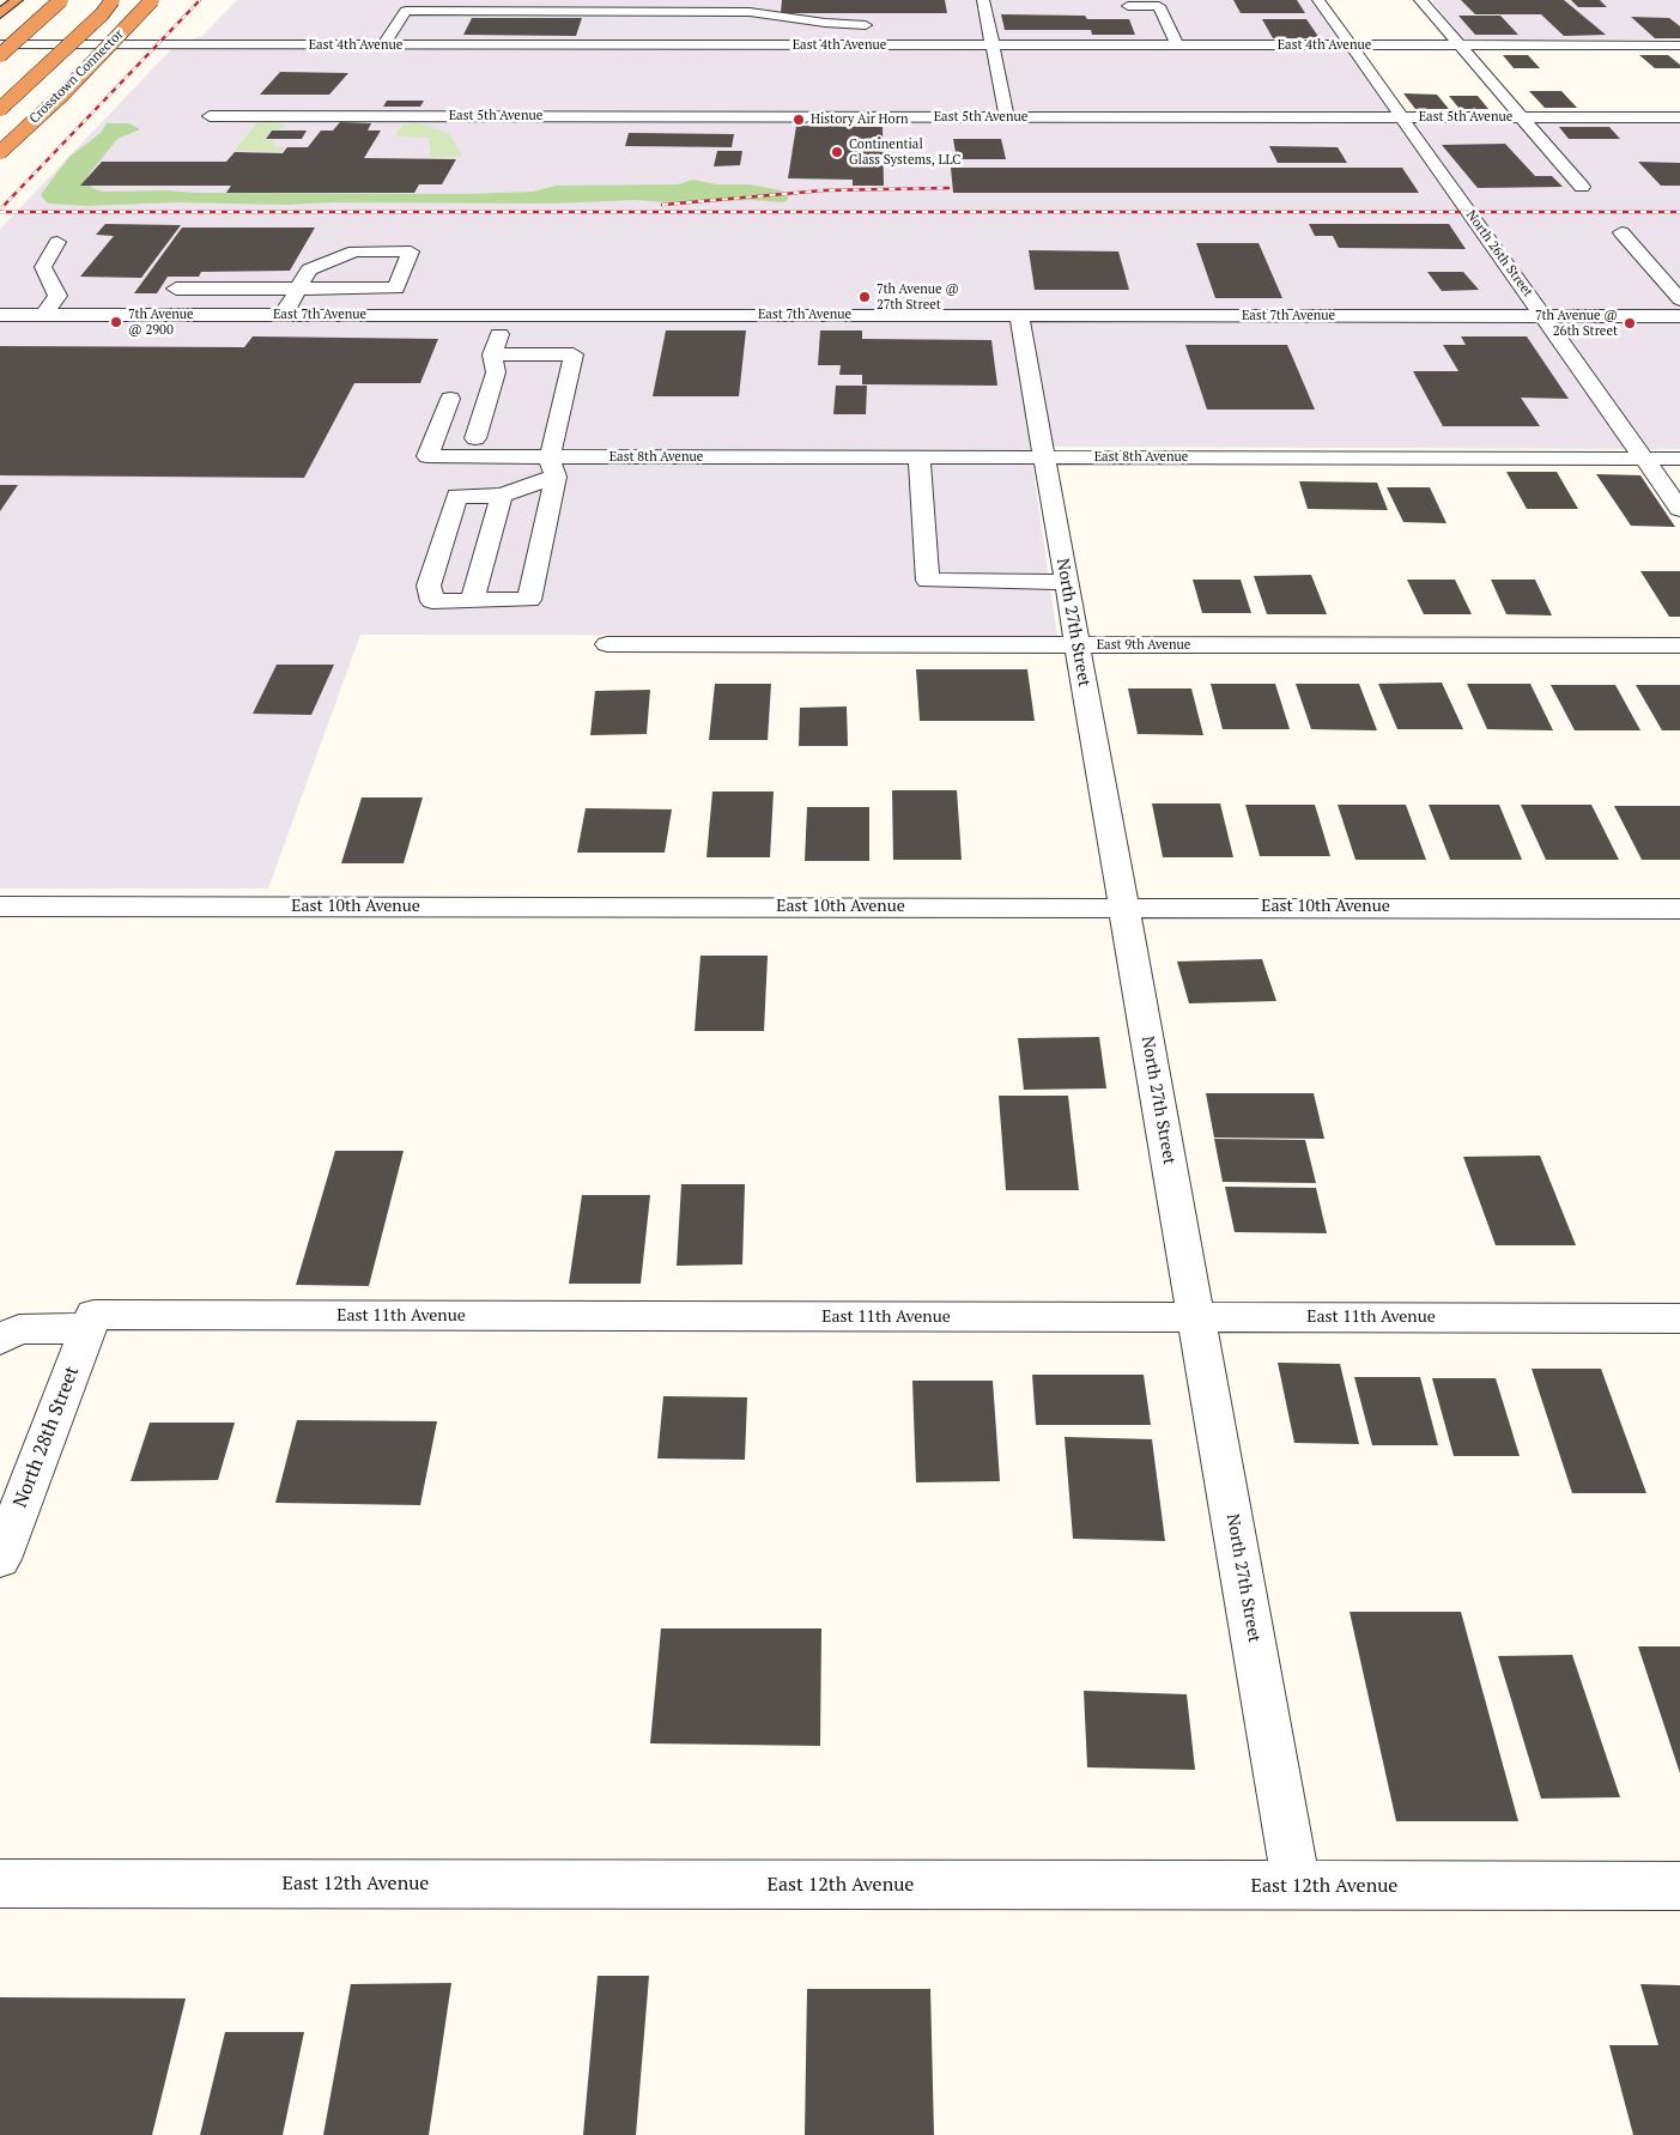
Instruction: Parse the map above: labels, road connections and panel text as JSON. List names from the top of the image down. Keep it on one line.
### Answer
{"streets":{"highway":["Crosstown Connector"],"street":["East 4th Avenue","East 5th Avenue","North 26th Street","East 7th Avenue","East 8th Avenue","North 27th Street","East 9th Avenue","East 10th Avenue","East 11th Avenue","North 28th Street","East 12th Avenue"]},"crossings":[["East 4th Avenue","North 26th Street"],["East 5th Avenue","North 26th Street"],["North 26th Street","East 7th Avenue"],["North 26th Street","East 8th Avenue"],["East 7th Avenue","North 27th Street"],["East 8th Avenue","North 27th Street"],["North 27th Street","East 9th Avenue"],["North 27th Street","East 10th Avenue"],["North 27th Street","East 11th Avenue"],["North 27th Street","East 12th Avenue"],["East 11th Avenue","North 28th Street"]],"places":["History Air Horn","Continential Glass Systems, LLC","7th Avenue @ 27th Street","7th Avenue @ 2900","7th Avenue @ 26th Street"]}
